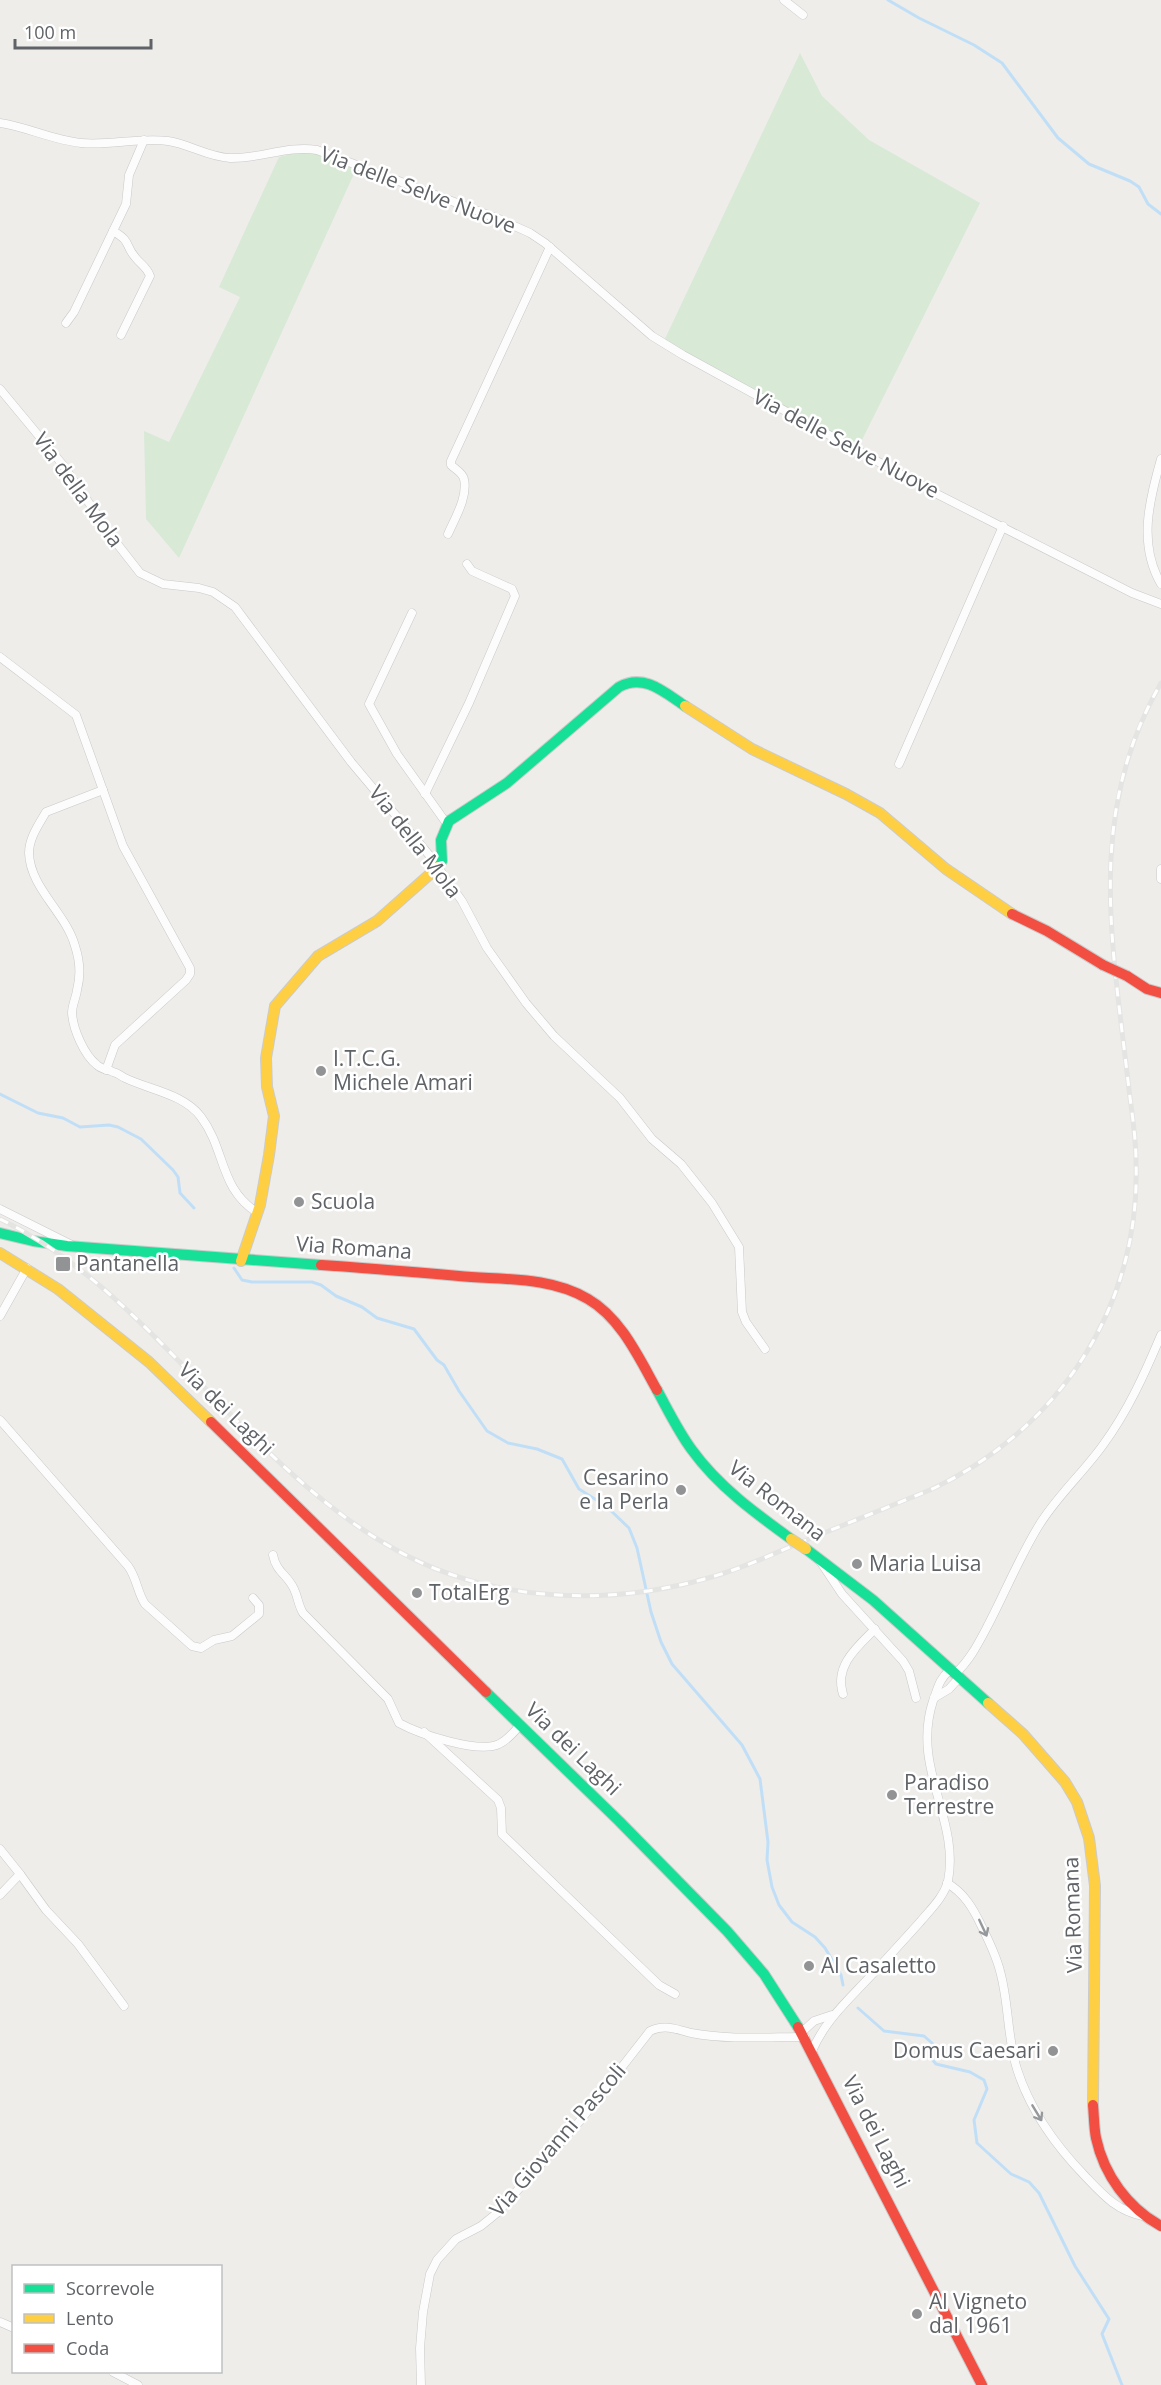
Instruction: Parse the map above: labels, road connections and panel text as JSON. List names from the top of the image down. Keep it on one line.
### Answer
{"streets":{"street":["Via delle Selve Nuove","Via della Mola","Via Romana","Via dei Laghi","Via Giovanni Pascoli"]},"crossings":[["Via dei Laghi","Via Giovanni Pascoli"]],"places":{"other":["I.T.C.G. Michele Amari","Scuola","Cesarino e la Perla","Maria Luisa","TotalErg","Paradiso Terrestre","Al Casaletto","Domus Caesari","Al Vigneto dal 1961"],"transit":["Pantanella"]},"legend":["Scorrevole","Lento","Coda"],"scale_bar":"100 m"}
